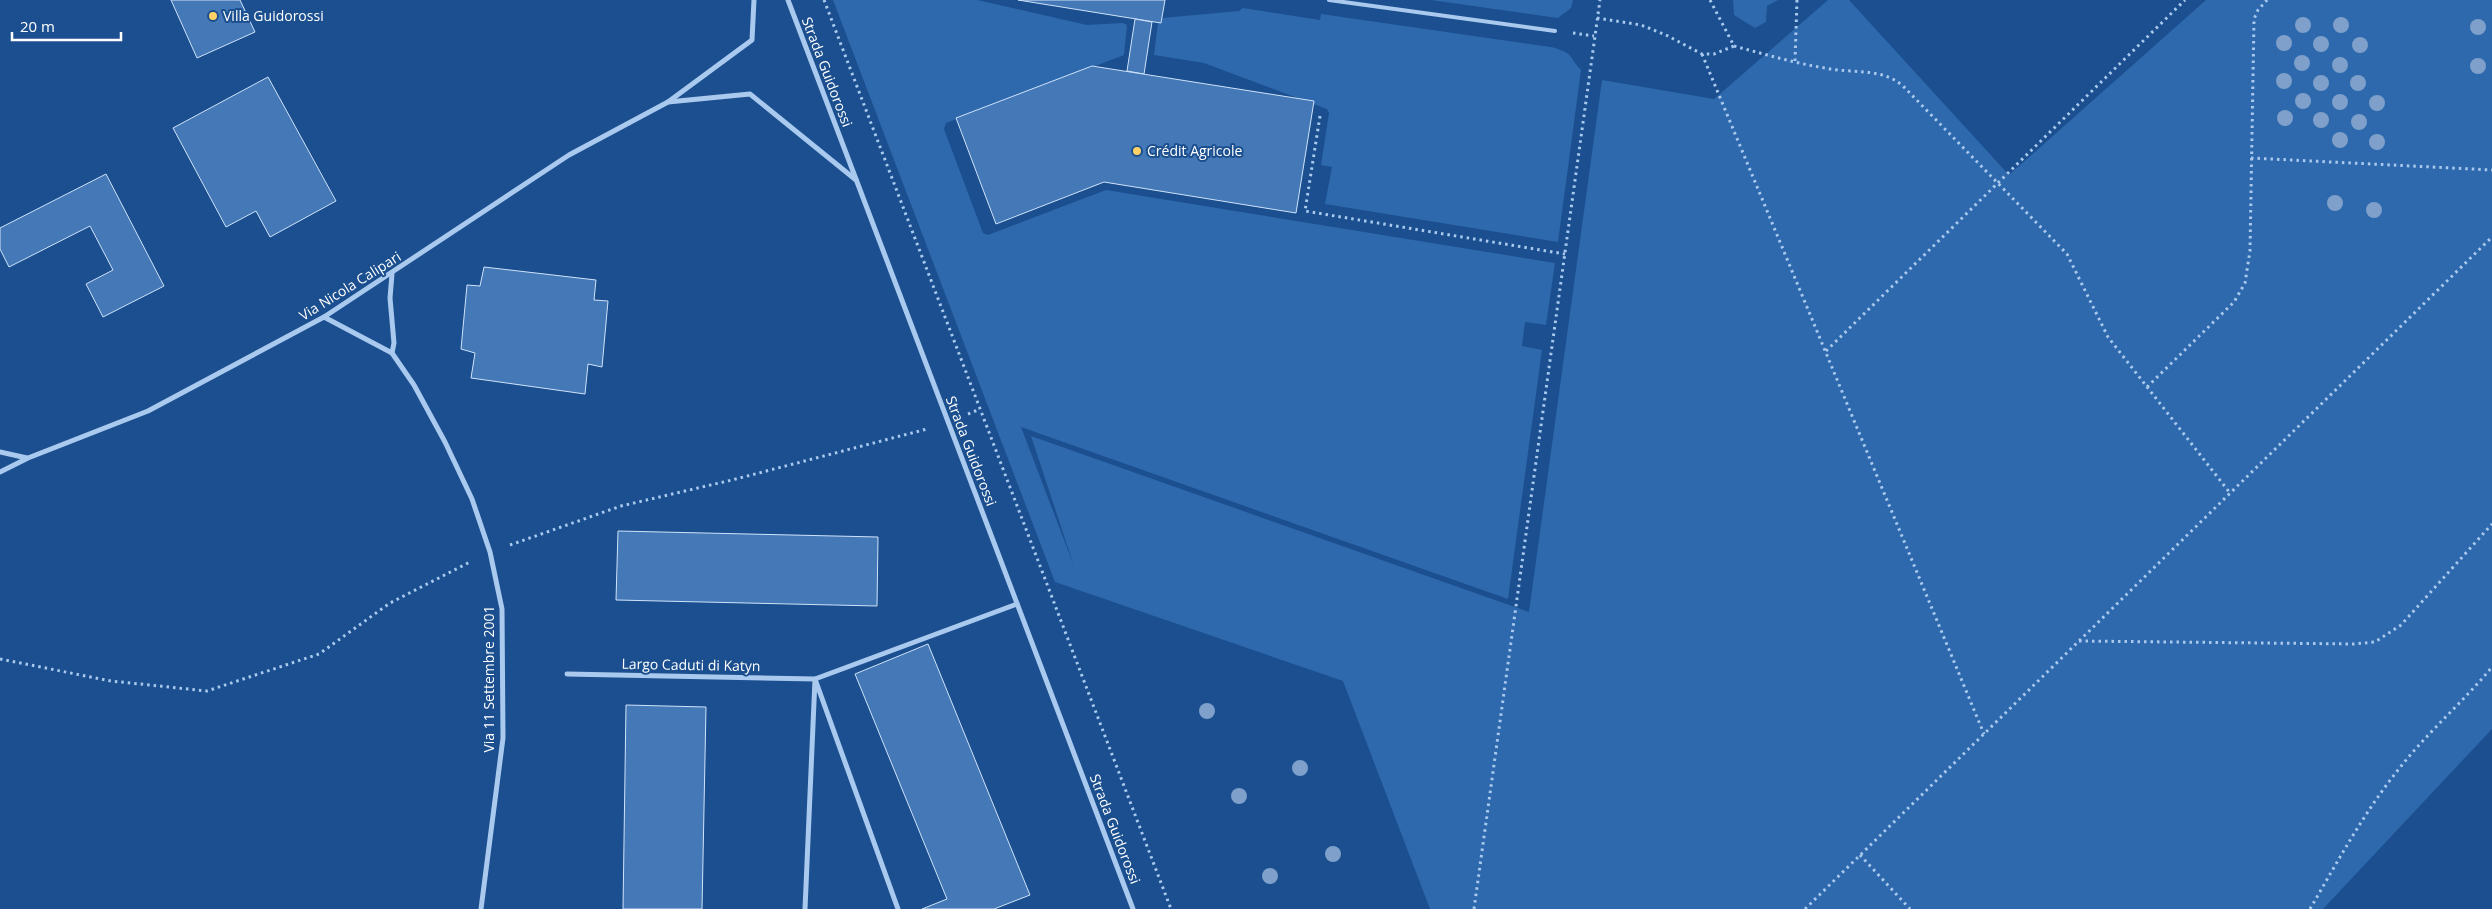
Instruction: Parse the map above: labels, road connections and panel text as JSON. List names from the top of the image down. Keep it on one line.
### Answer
{"streets":{"street":["Strada Guidorossi","Via Nicola Calipari","Largo Caduti di Katyn","Via 11 Settembre 2001"]},"crossings":[["Strada Guidorossi","Via Nicola Calipari"],["Strada Guidorossi","Largo Caduti di Katyn"],["Via Nicola Calipari","Via 11 Settembre 2001"]],"places":["Villa Guidorossi","Crédit Agricole"],"scale_bar":"20 m"}
